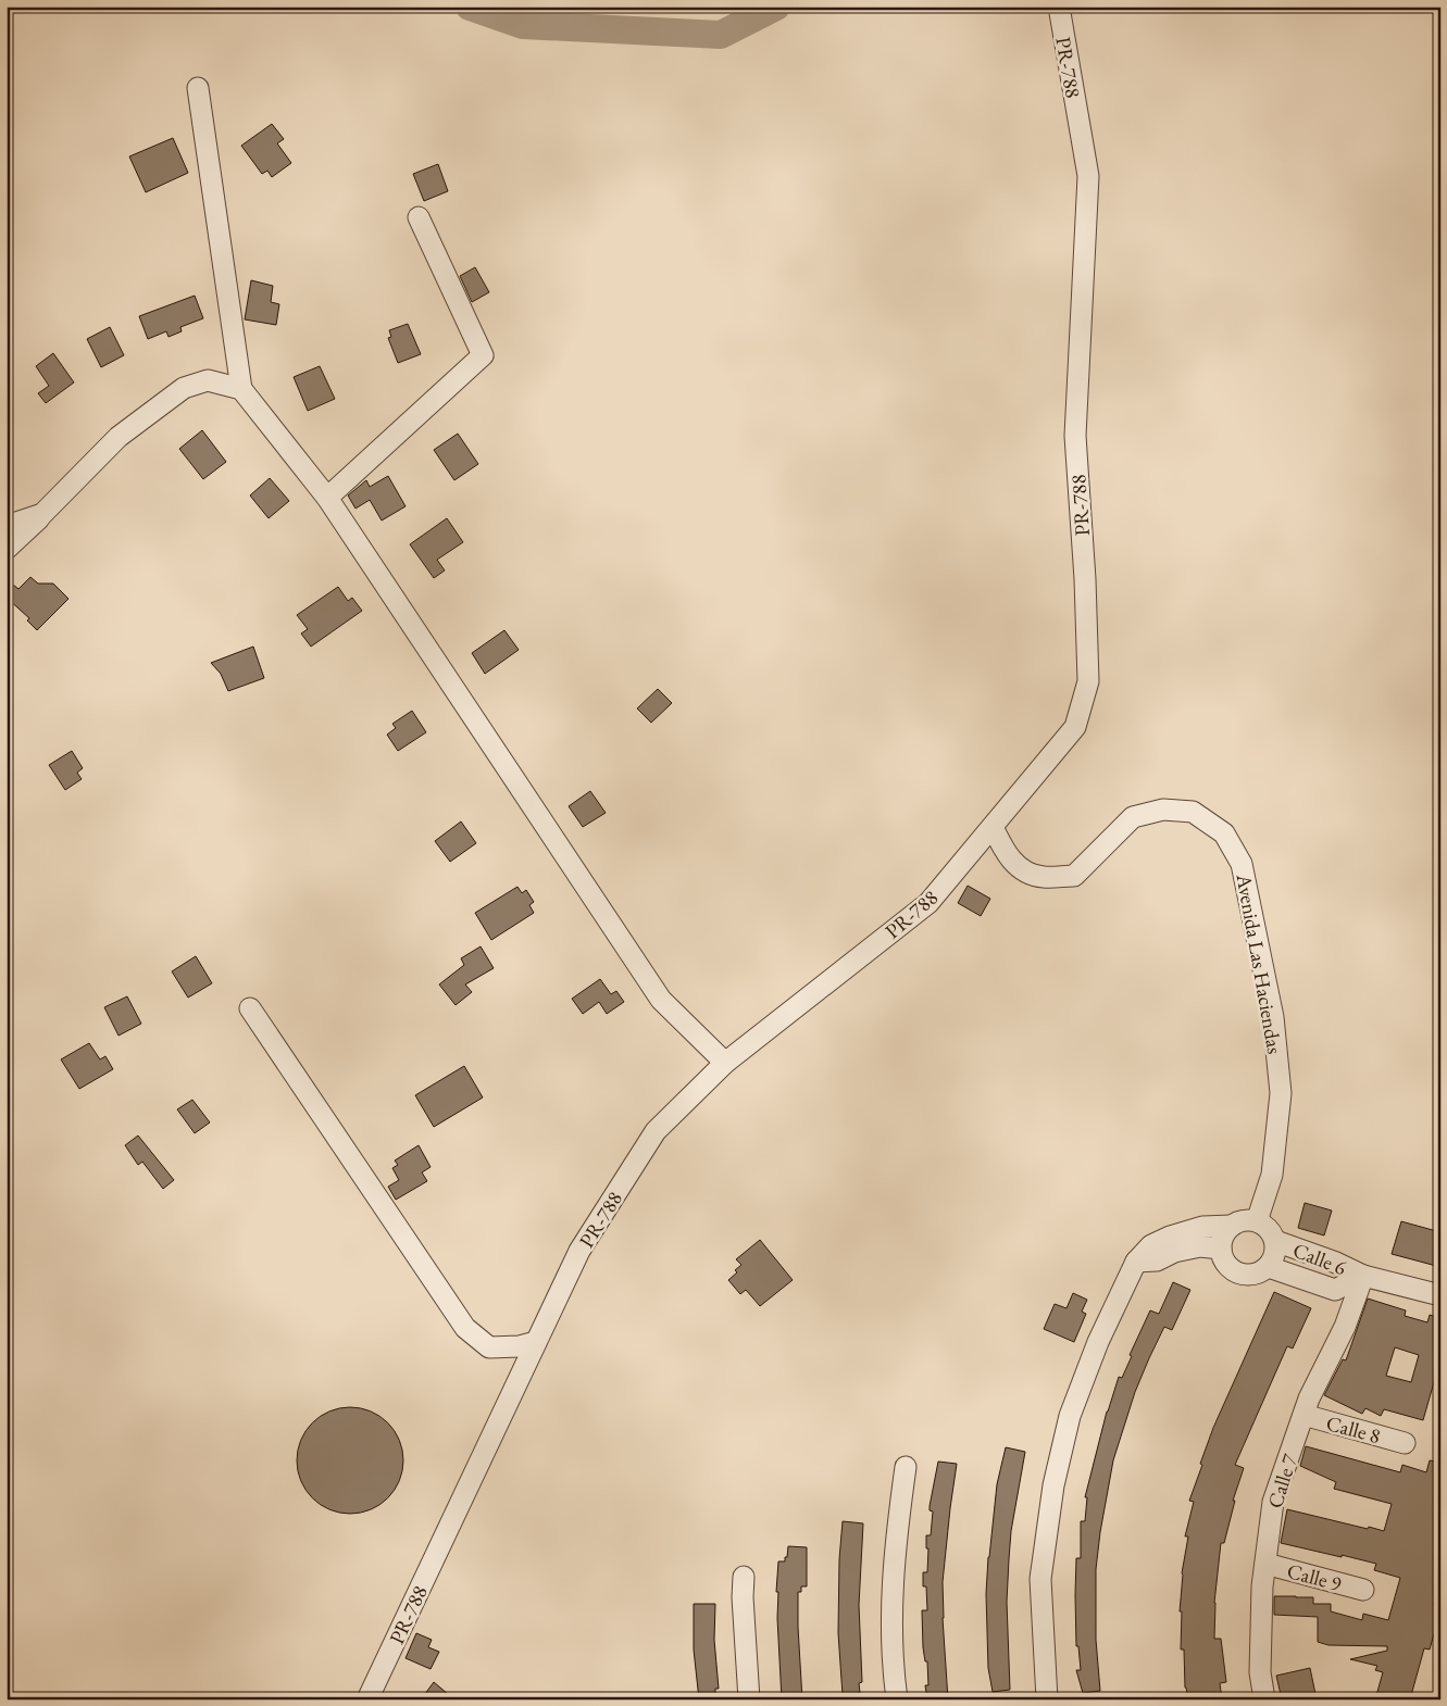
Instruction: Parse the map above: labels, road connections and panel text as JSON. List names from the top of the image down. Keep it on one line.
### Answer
{"streets":{"street":["PR-788","Avenida Las Haciendas","Calle 6","Calle 8","Calle 7","Calle 9"]},"crossings":[["PR-788","Avenida Las Haciendas"],["Avenida Las Haciendas","Calle 6"],["Calle 6","Calle 7"],["Calle 8","Calle 7"],["Calle 7","Calle 9"]]}
